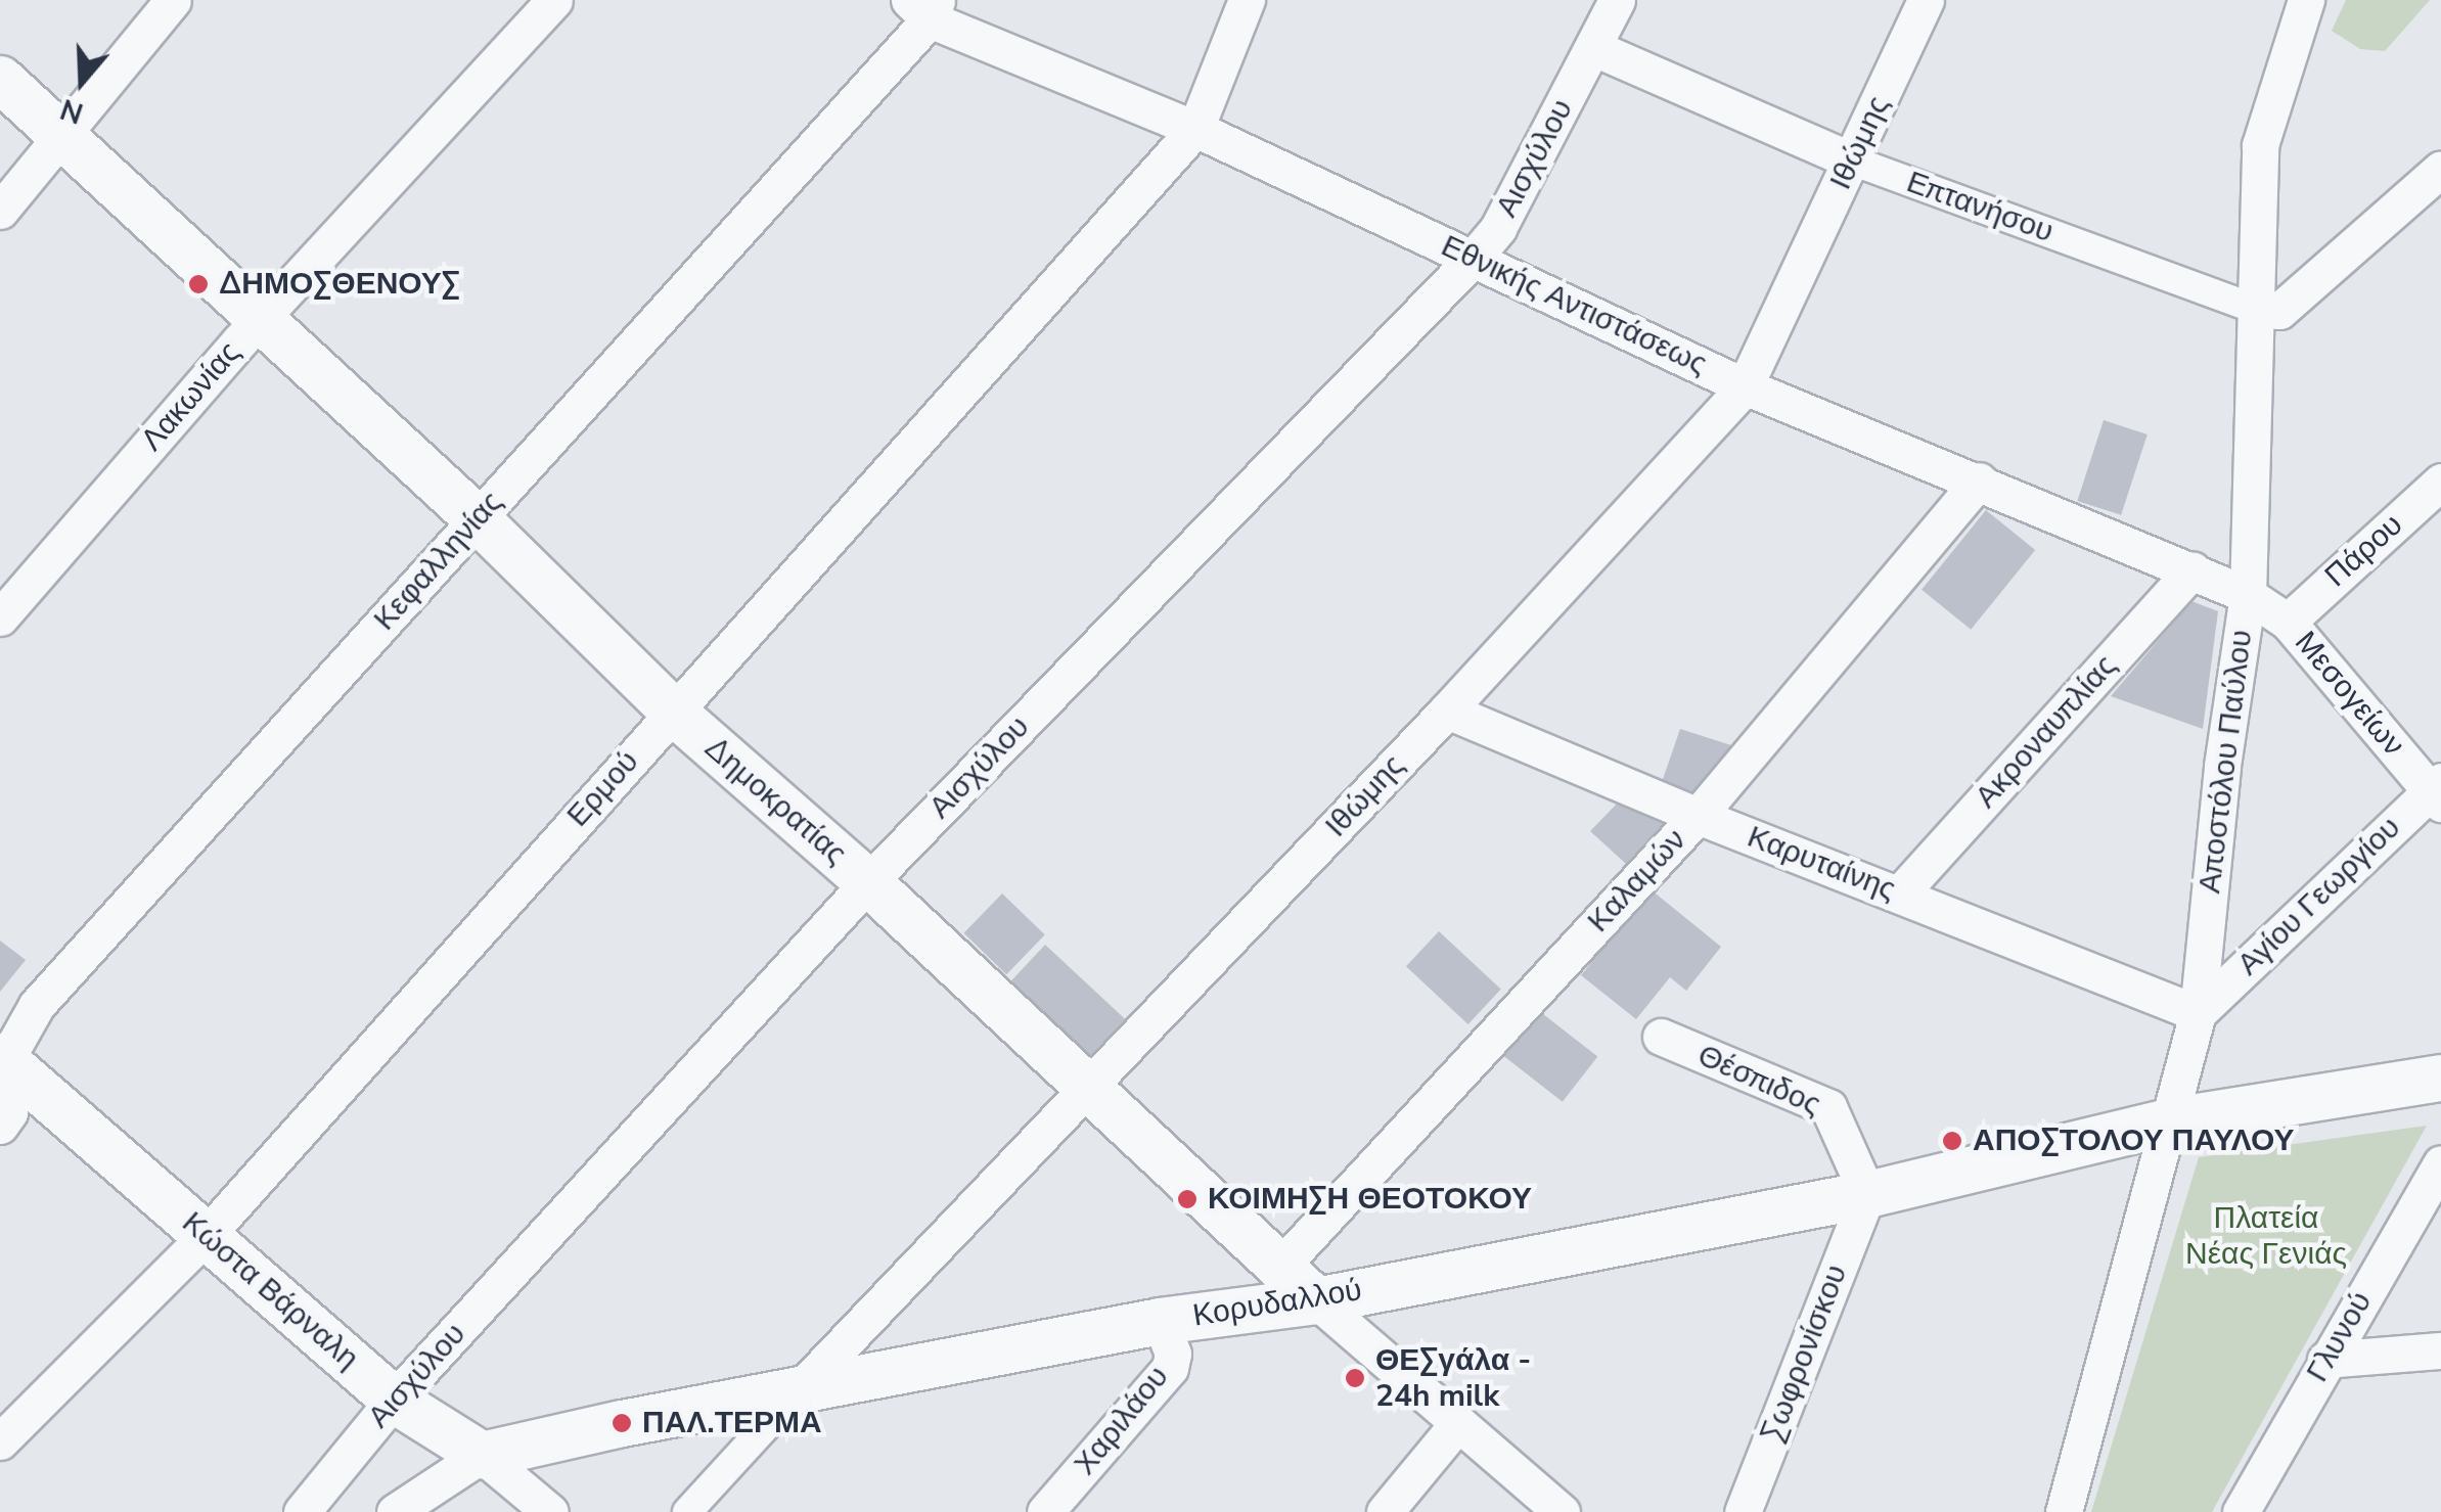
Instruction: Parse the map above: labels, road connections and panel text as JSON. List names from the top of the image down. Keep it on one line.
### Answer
{"streets":{"street":["Ιθώμης","Αισχύλου","Επτανήσου","Εθνικής Αντιστάσεως","Λακωνίας","Πάρου","Κεφαλληνίας","Μεσογείων","Ακροναυπλίας","Αποστόλου Παύλου","Ερμού","Δημοκρατίας","Καρυταίνης","Καλαμών","Αγίου Γεωργίου","Θέσπιδος","Κώστα Βάρναλη","Κορυδαλλού","Γλυνού","Σωφρονίσκου","Χαριλάου"]},"crossings":[["Ιθώμης","Επτανήσου"],["Ιθώμης","Εθνικής Αντιστάσεως"],["Ιθώμης","Δημοκρατίας"],["Ιθώμης","Καρυταίνης"],["Ιθώμης","Κορυδαλλού"],["Αισχύλου","Επτανήσου"],["Αισχύλου","Εθνικής Αντιστάσεως"],["Αισχύλου","Δημοκρατίας"],["Αισχύλου","Κώστα Βάρναλη"],["Επτανήσου","Αποστόλου Παύλου"],["Εθνικής Αντιστάσεως","Κεφαλληνίας"],["Εθνικής Αντιστάσεως","Μεσογείων"],["Εθνικής Αντιστάσεως","Ακροναυπλίας"],["Εθνικής Αντιστάσεως","Αποστόλου Παύλου"],["Εθνικής Αντιστάσεως","Ερμού"],["Εθνικής Αντιστάσεως","Καλαμών"],["Λακωνίας","Δημοκρατίας"],["Πάρου","Μεσογείων"],["Κεφαλληνίας","Δημοκρατίας"],["Κεφαλληνίας","Κώστα Βάρναλη"],["Μεσογείων","Αποστόλου Παύλου"],["Μεσογείων","Αγίου Γεωργίου"],["Ακροναυπλίας","Καρυταίνης"],["Αποστόλου Παύλου","Καρυταίνης"],["Αποστόλου Παύλου","Αγίου Γεωργίου"],["Αποστόλου Παύλου","Κορυδαλλού"],["Ερμού","Δημοκρατίας"],["Ερμού","Κώστα Βάρναλη"],["Δημοκρατίας","Καλαμών"],["Δημοκρατίας","Κορυδαλλού"],["Καρυταίνης","Καλαμών"],["Καρυταίνης","Αγίου Γεωργίου"],["Θέσπιδος","Κορυδαλλού"],["Θέσπιδος","Σωφρονίσκου"],["Κώστα Βάρναλη","Κορυδαλλού"],["Κορυδαλλού","Σωφρονίσκου"],["Κορυδαλλού","Χαριλάου"]],"parks":["Πλατεία Νέας Γενιάς"],"places":["ΔΗΜΟΣΘΕΝΟΥΣ","ΑΠΟΣΤΟΛΟΥ ΠΑΥΛΟΥ","ΚΟΙΜΗΣΗ ΘΕΟΤΟΚΟΥ","ΘΕΣγάλα - 24h milk","ΠΑΛ.ΤΕΡΜΑ"],"north":"bottom"}
